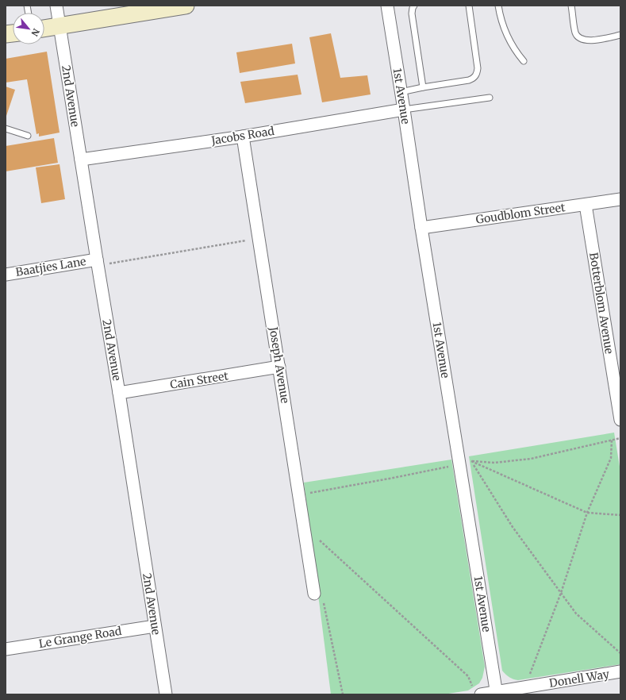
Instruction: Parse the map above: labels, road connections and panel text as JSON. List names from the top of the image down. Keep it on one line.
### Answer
{"streets":{"street":["2nd Avenue","1st Avenue","Jacobs Road","Goudblom Street","Baatjies Lane","Botterblom Avenue","Joseph Avenue","Cain Street","Le Grange Road","Donell Way"]},"crossings":[["2nd Avenue","Jacobs Road"],["2nd Avenue","Baatjies Lane"],["2nd Avenue","Cain Street"],["2nd Avenue","Le Grange Road"],["1st Avenue","Jacobs Road"],["1st Avenue","Goudblom Street"],["1st Avenue","Donell Way"],["Jacobs Road","Joseph Avenue"],["Goudblom Street","Botterblom Avenue"],["Joseph Avenue","Cain Street"]],"north":"bottom right"}
